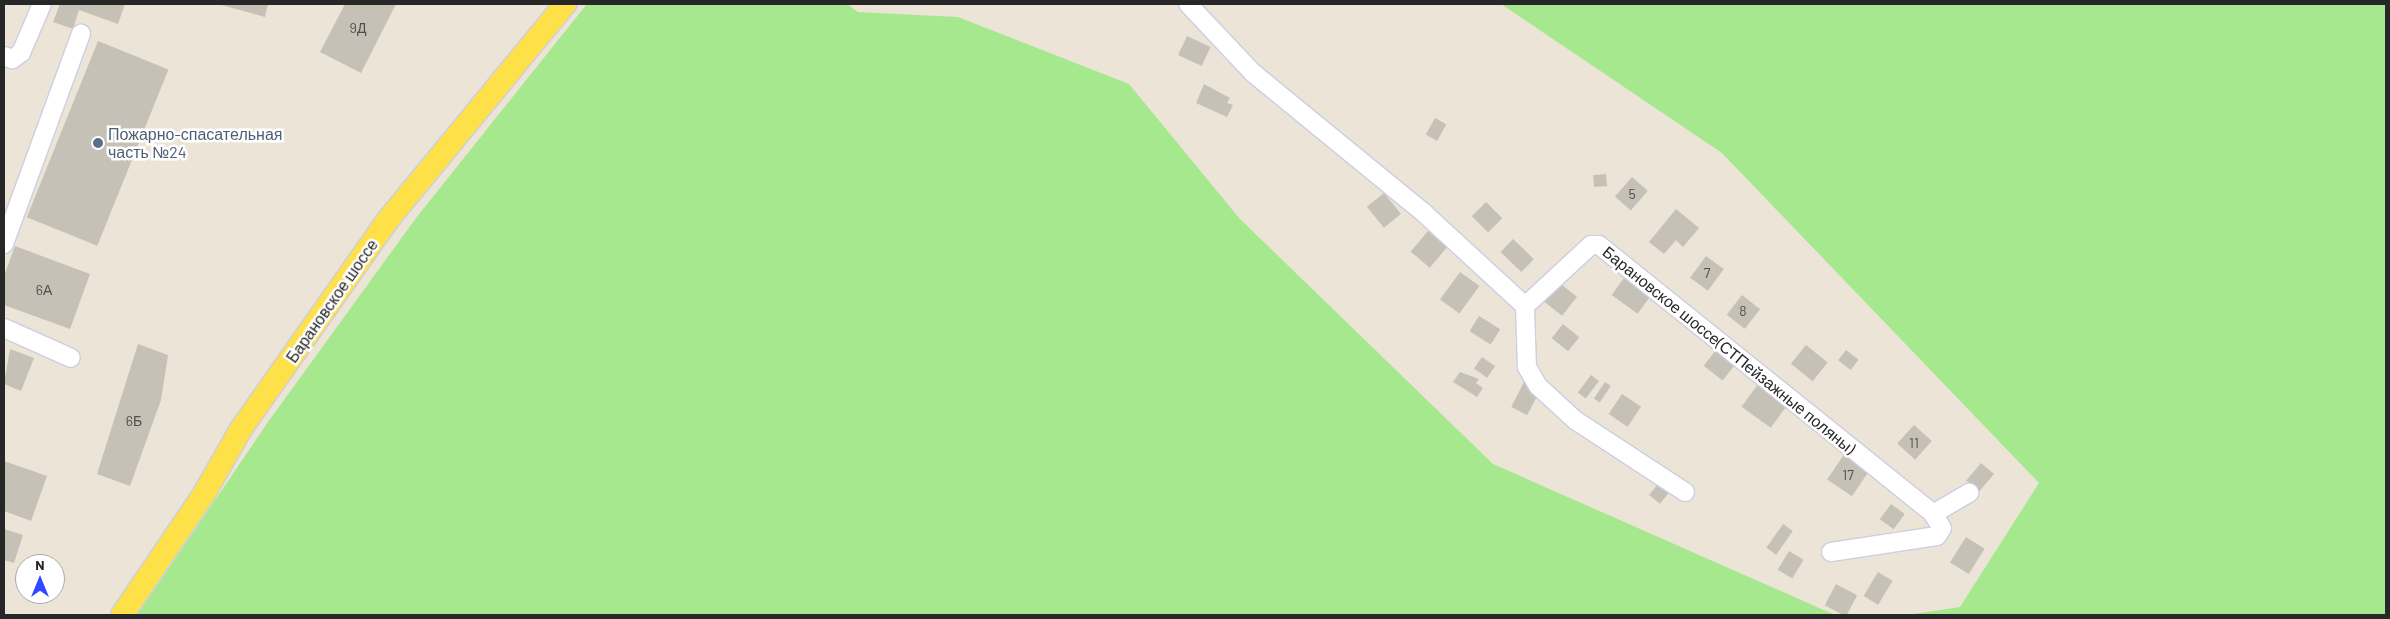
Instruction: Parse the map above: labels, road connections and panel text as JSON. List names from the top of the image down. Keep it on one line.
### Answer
{"streets":{"main road":["Барановское шоссе"],"street":["Барановское шоссе(СТПейзажные поляны)"]},"places":["Пожарно-спасательная часть №24"],"house_numbers":["9Д","5","7","6А","8","6Б","11","17"],"north":"top"}
